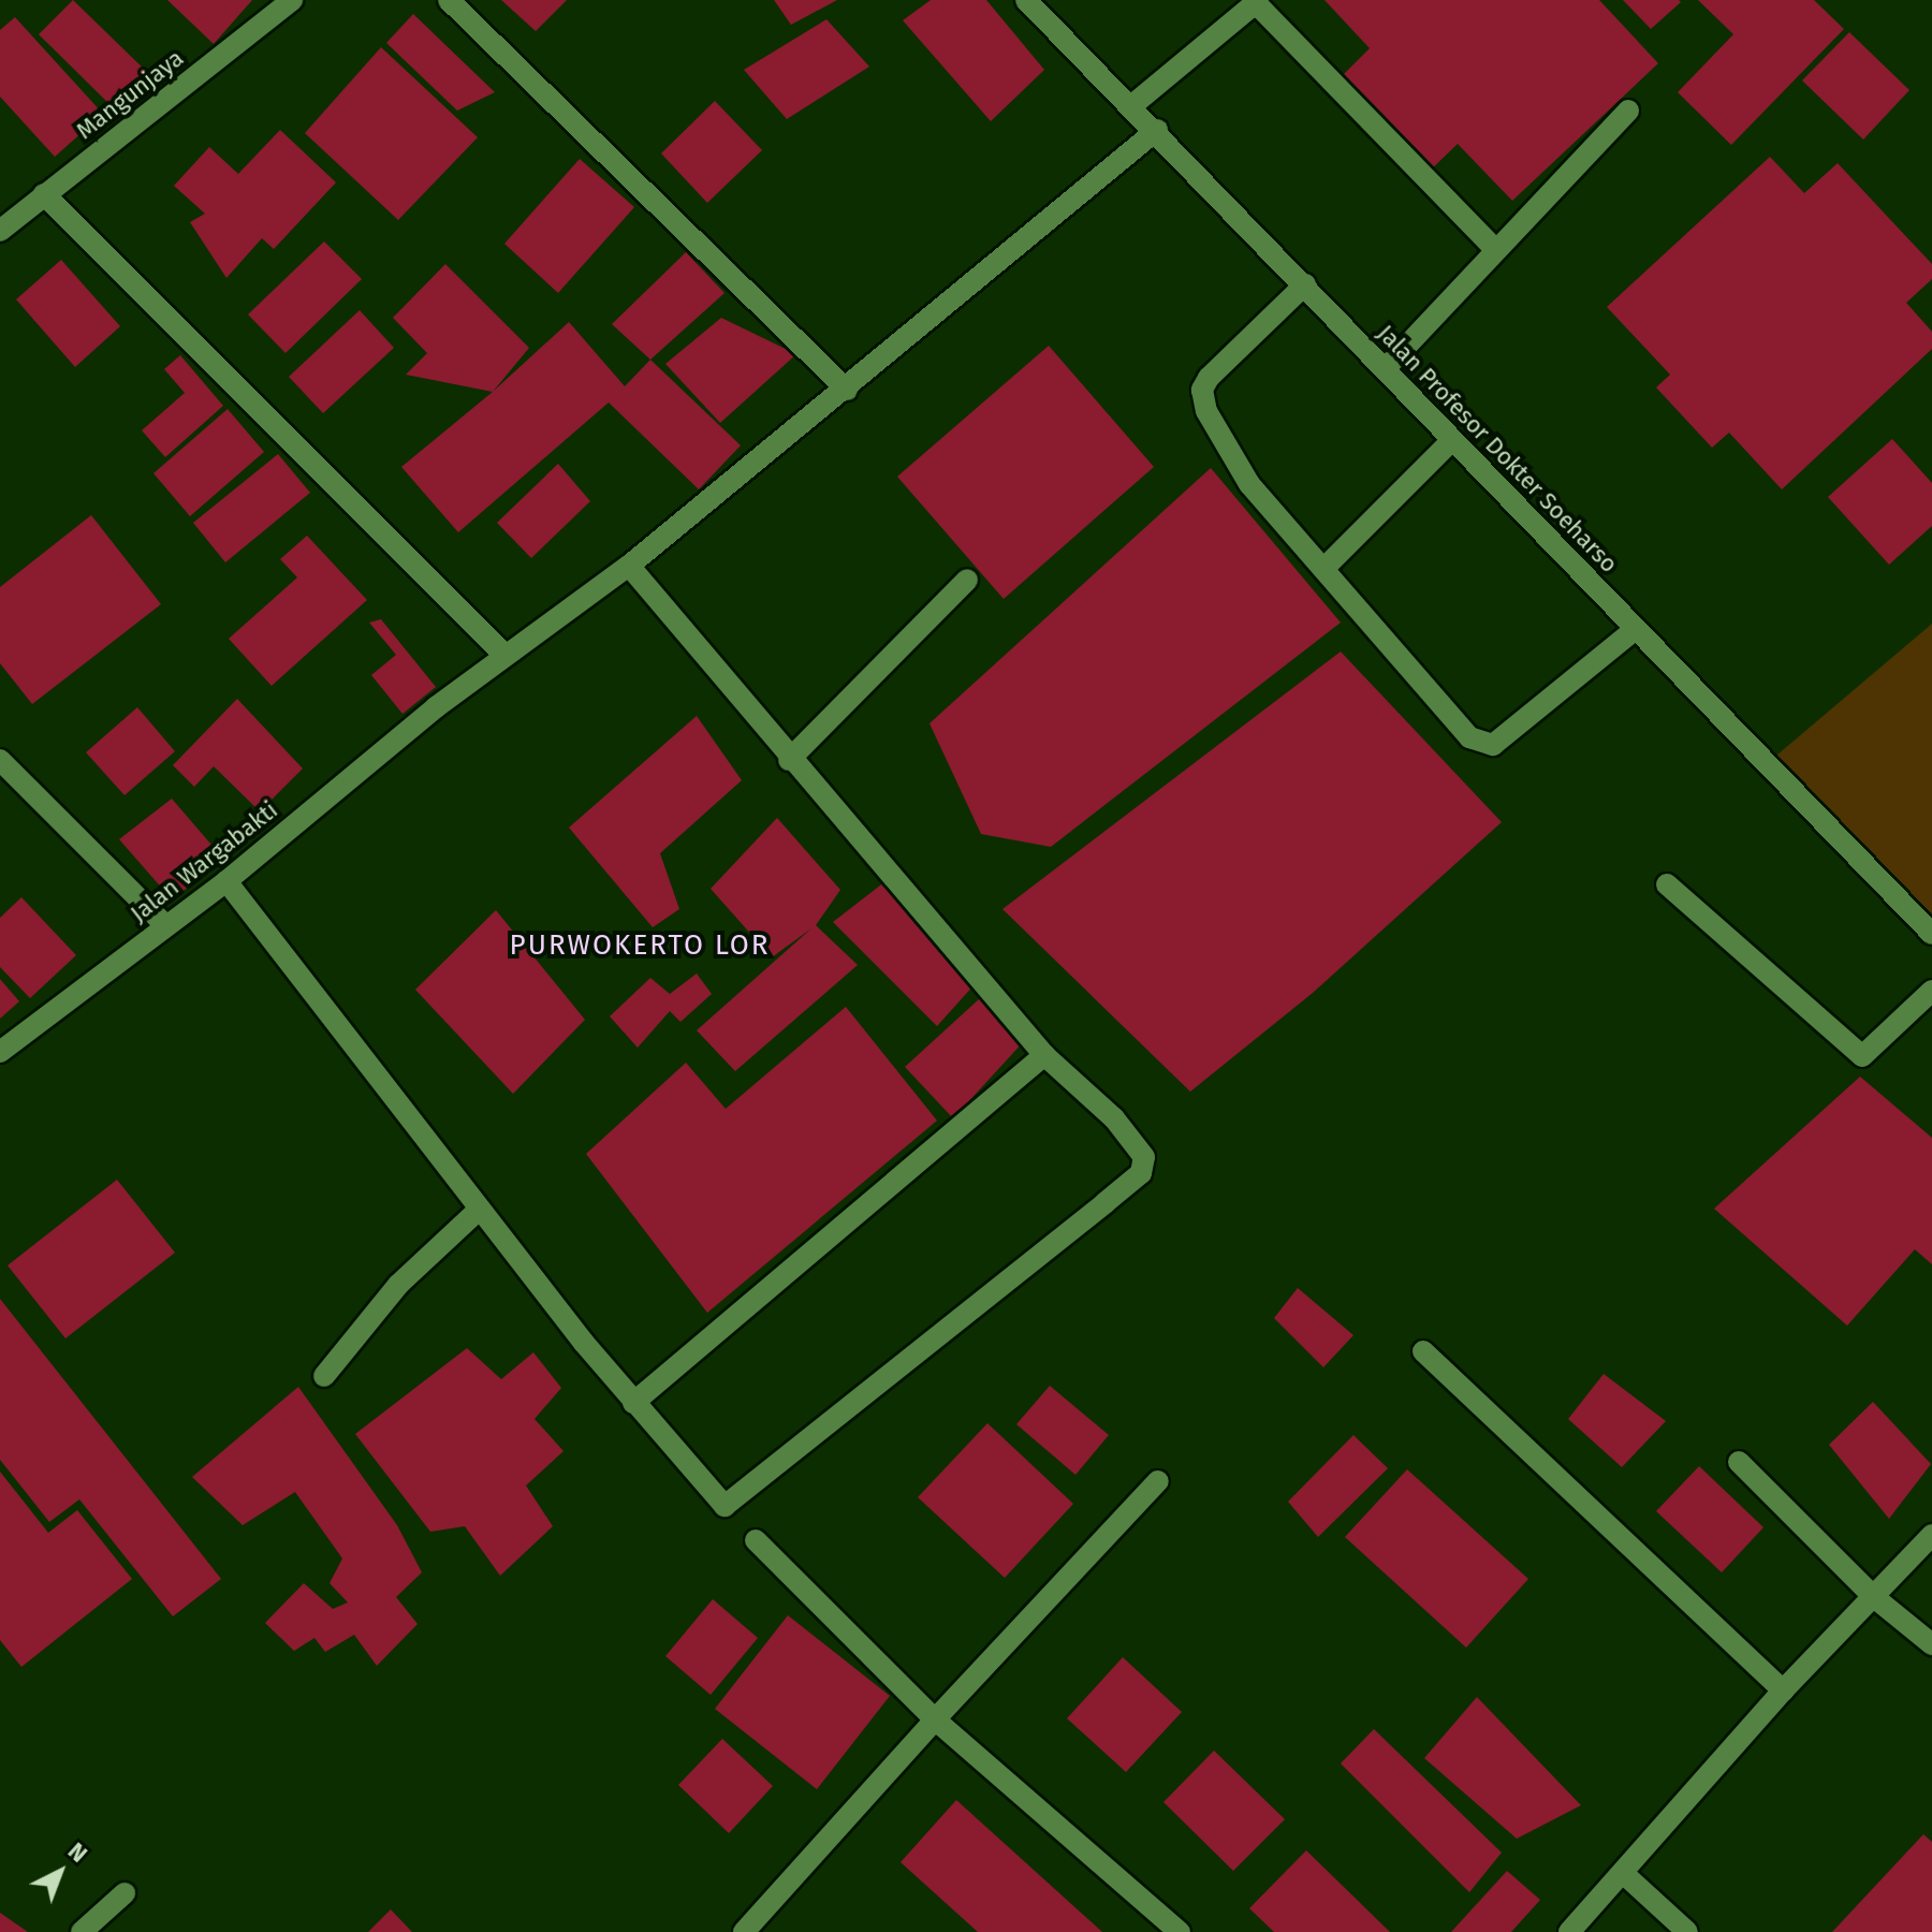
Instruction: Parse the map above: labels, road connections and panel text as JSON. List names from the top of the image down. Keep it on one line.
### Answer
{"streets":{"street":["Mangunjaya","Jalan Profesor Dokter Soeharso","Jalan Wargabakti"]},"crossings":[["Jalan Profesor Dokter Soeharso","Jalan Wargabakti"]],"districts":["PURWOKERTO LOR"],"north":"top right"}
